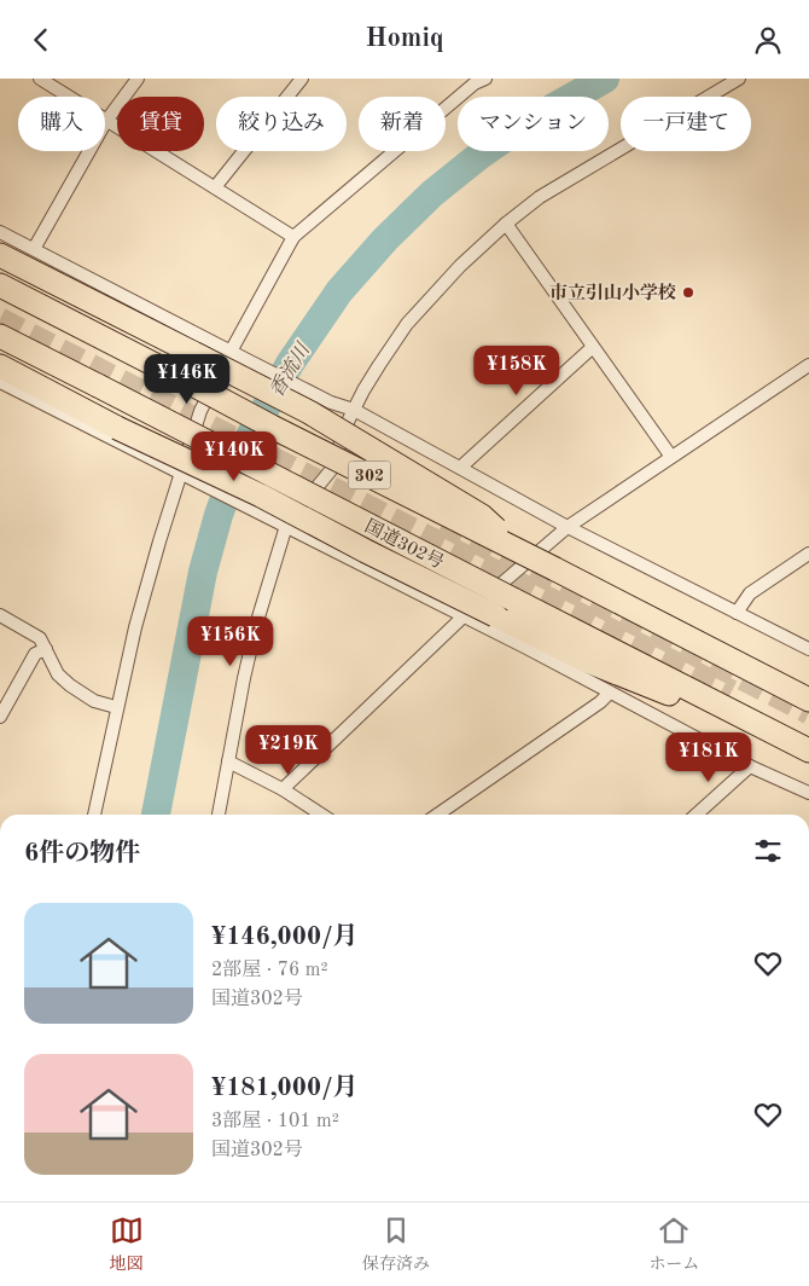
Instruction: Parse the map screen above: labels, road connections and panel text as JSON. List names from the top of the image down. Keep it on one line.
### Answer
{"streets":{"highway":["302","国道302号"]},"water":["香流川"],"places":["市立引山小学校"],"page":{"header":"Homiq","chip":["購入","賃貸","絞り込み","新着","マンション","一戸建て"],"price":["¥158K","¥146K","¥140K","¥156K","¥219K","¥181K"],"heading":"6件の物件","list":[{"name":"¥146,000/月","note":"2部屋 · 76 m² · 国道302号"},{"name":"¥181,000/月","note":"3部屋 · 101 m² · 国道302号"}],"tabs":["地図","保存済み","ホーム"]}}
